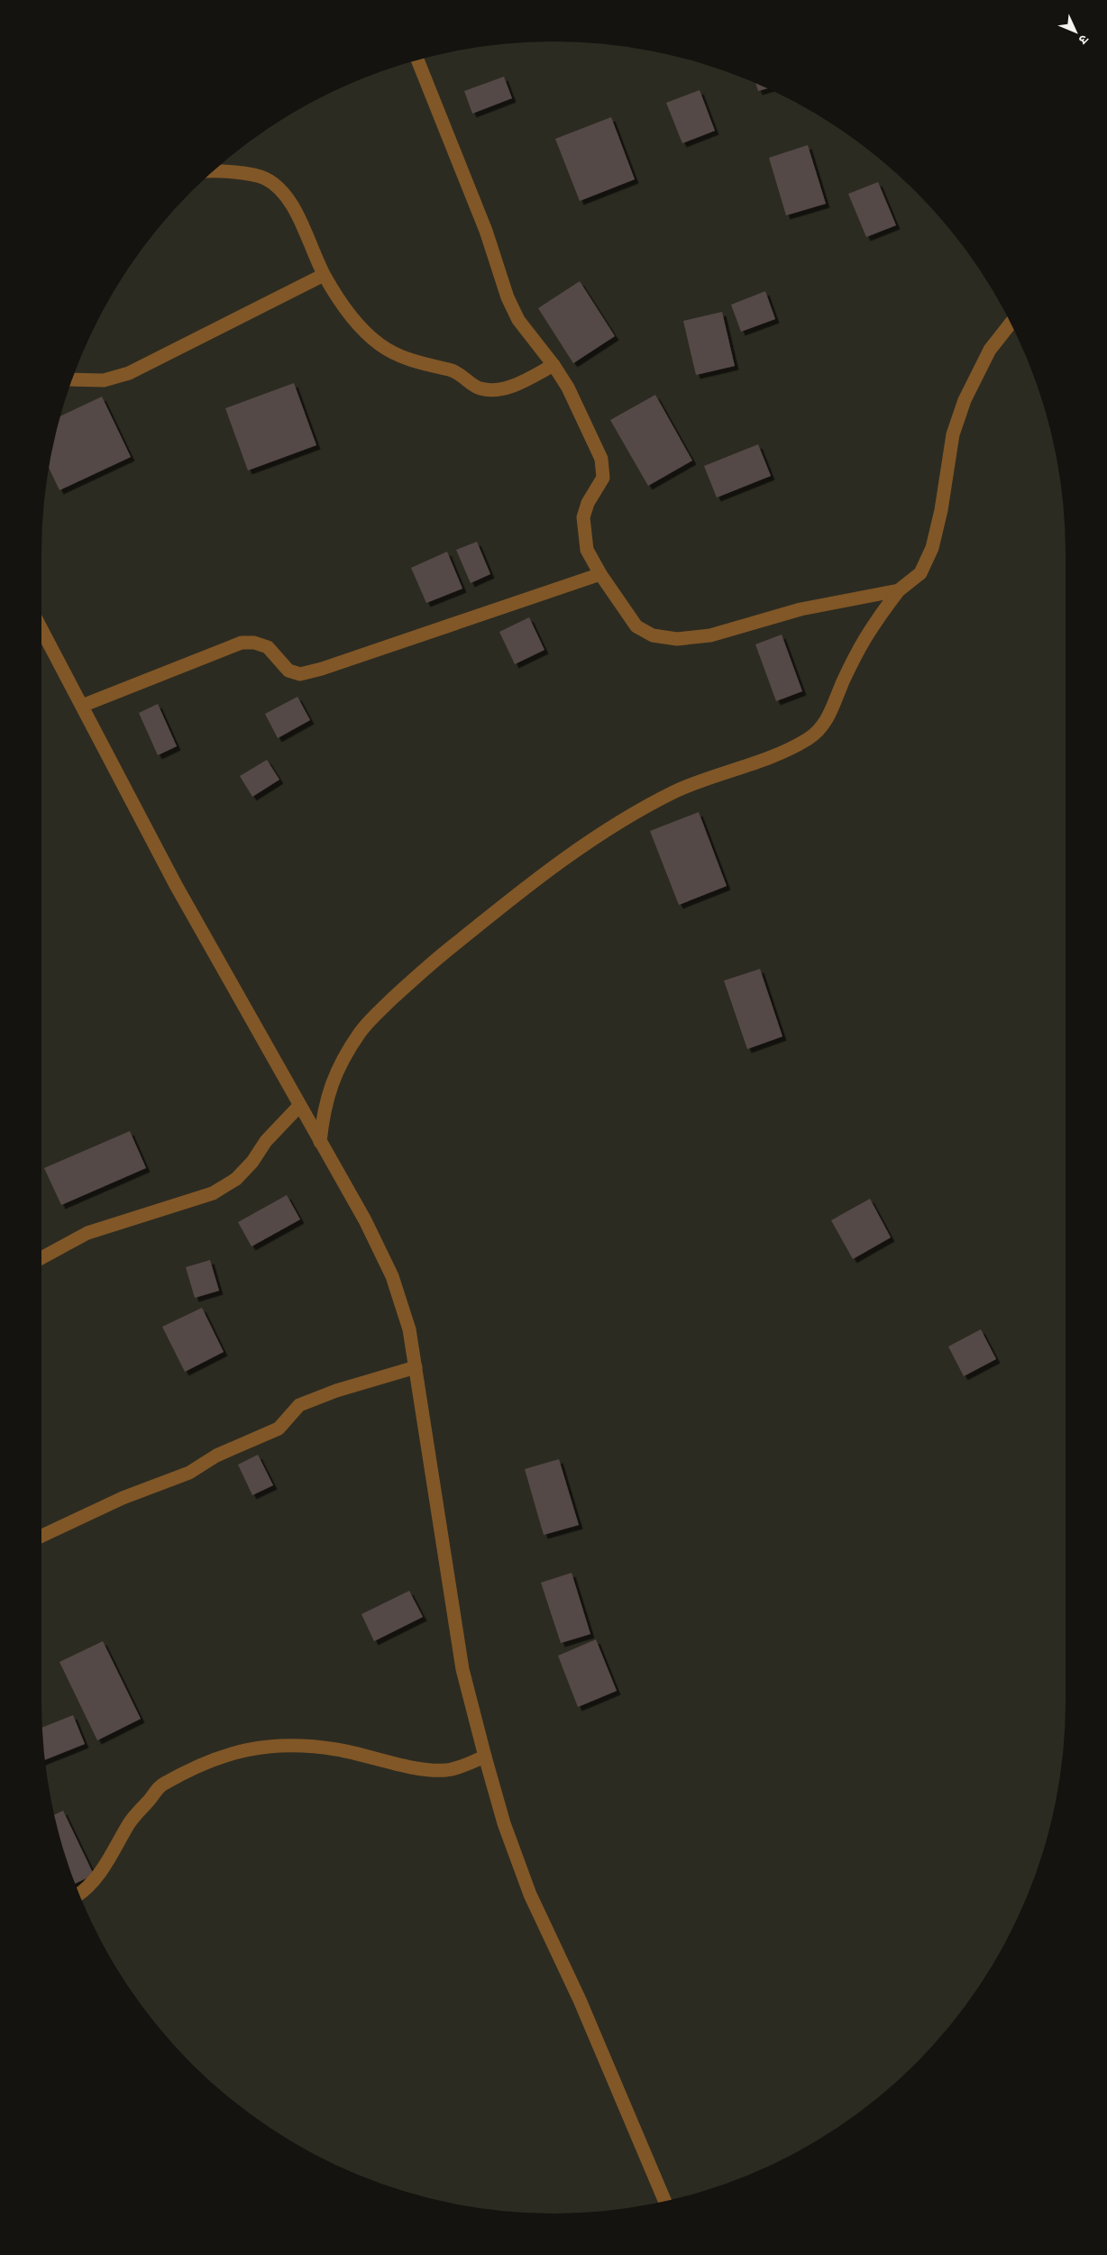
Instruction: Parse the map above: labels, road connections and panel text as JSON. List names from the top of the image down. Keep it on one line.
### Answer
{"north":"bottom right"}
